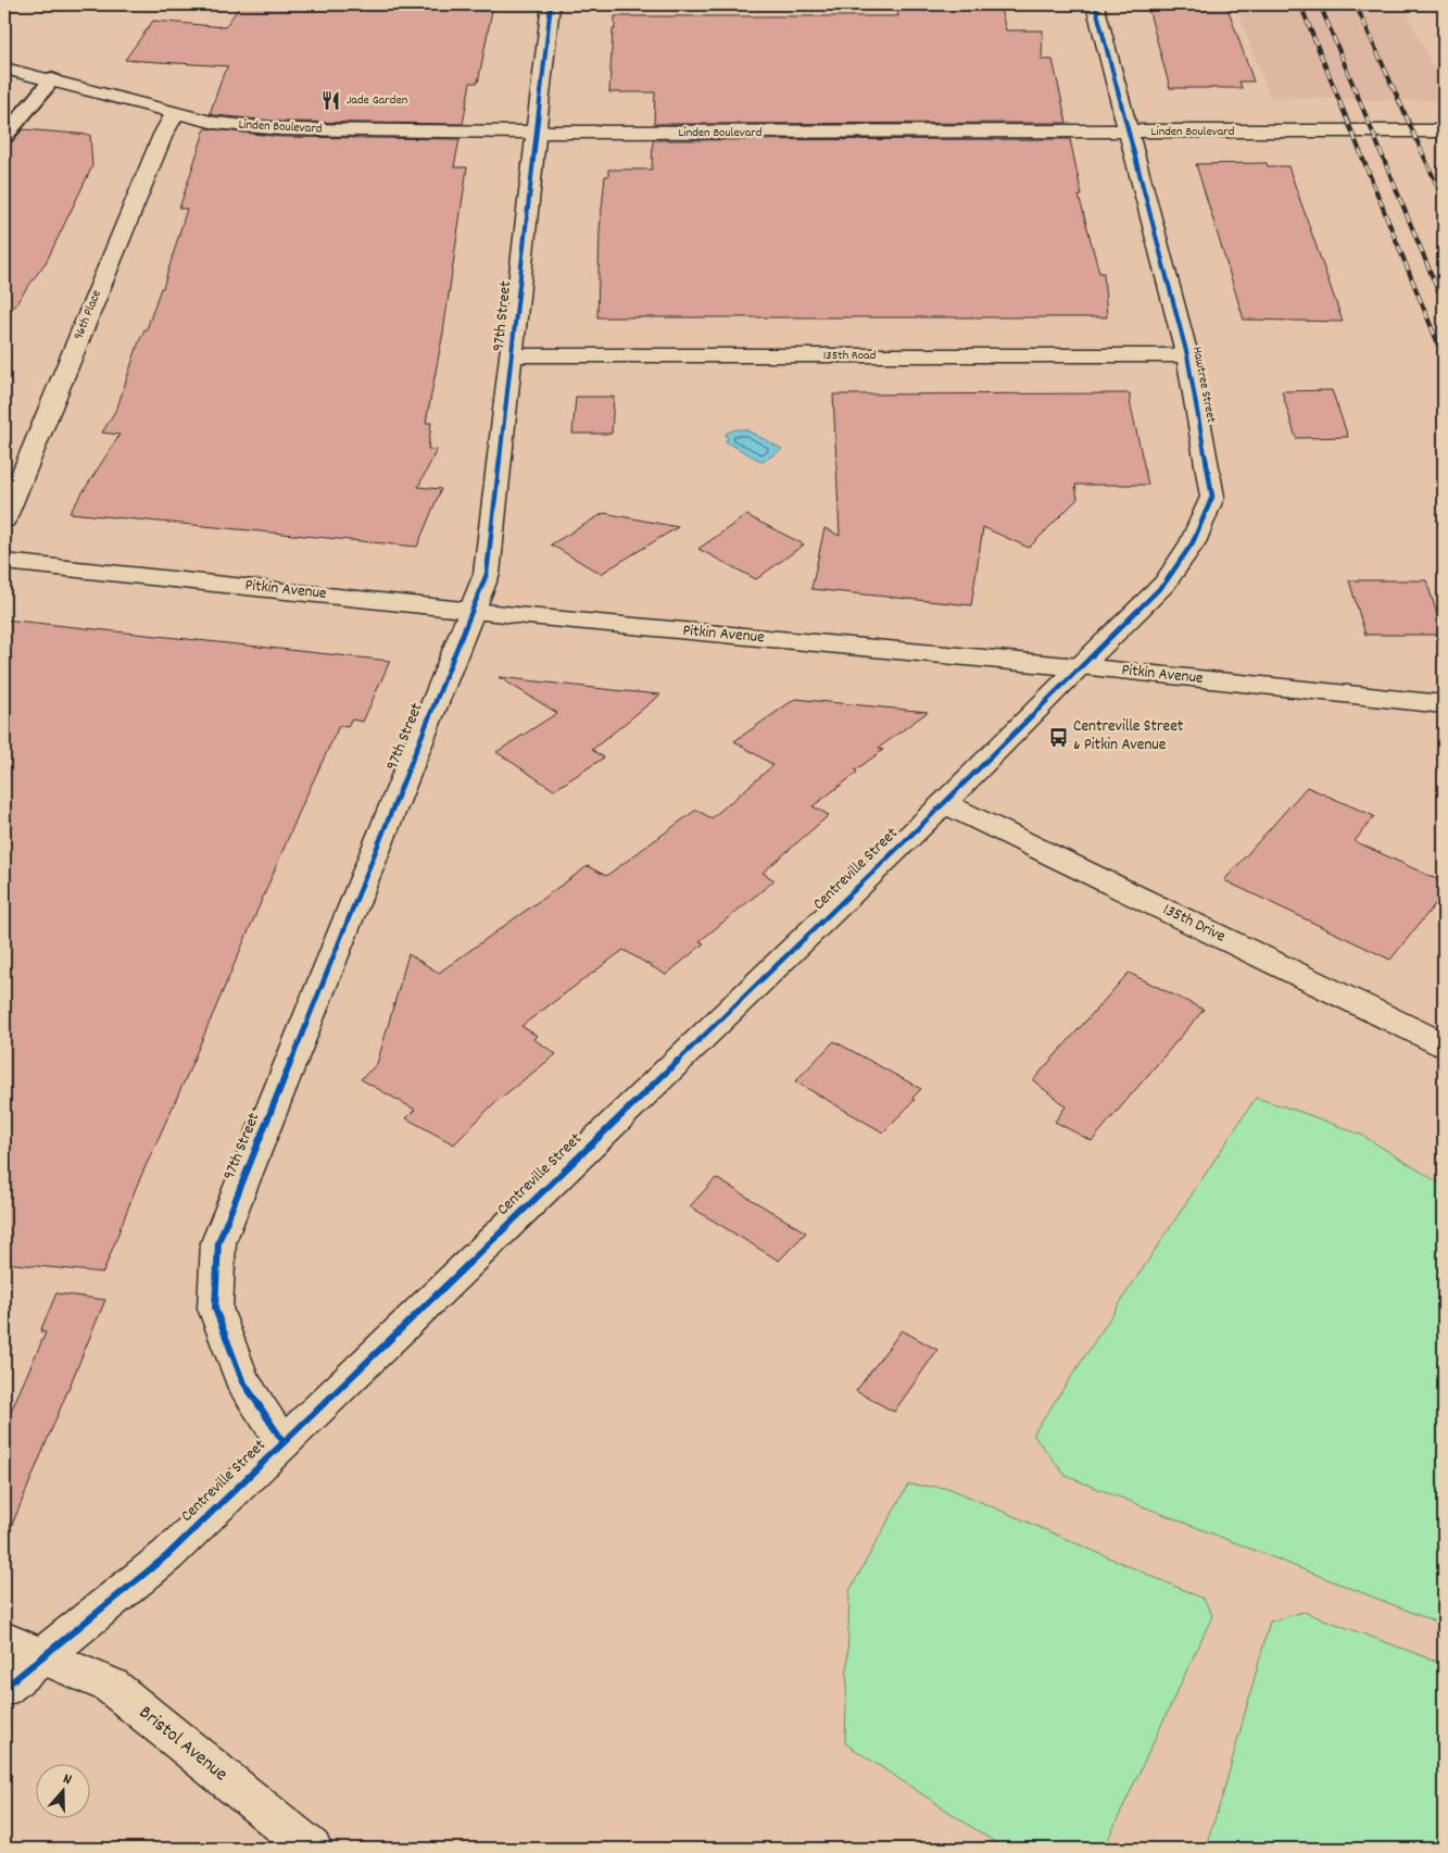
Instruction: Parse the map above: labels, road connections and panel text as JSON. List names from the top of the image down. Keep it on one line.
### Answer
{"streets":{"street":["Linden Boulevard","96th Place","97th Street","135th Road","Hawtree Street","Pitkin Avenue","Centreville Street","135th Drive","Bristol Avenue"]},"crossings":[["Linden Boulevard","96th Place"],["Linden Boulevard","97th Street"],["Linden Boulevard","Hawtree Street"],["97th Street","135th Road"],["97th Street","Pitkin Avenue"],["97th Street","Centreville Street"],["135th Road","Hawtree Street"],["Hawtree Street","Pitkin Avenue"],["Hawtree Street","Centreville Street"],["Pitkin Avenue","Centreville Street"],["Centreville Street","135th Drive"],["Centreville Street","Bristol Avenue"]],"places":{"restaurant":["Jade Garden"],"bus stop":["Centreville Street & Pitkin Avenue"]},"north":"top"}
